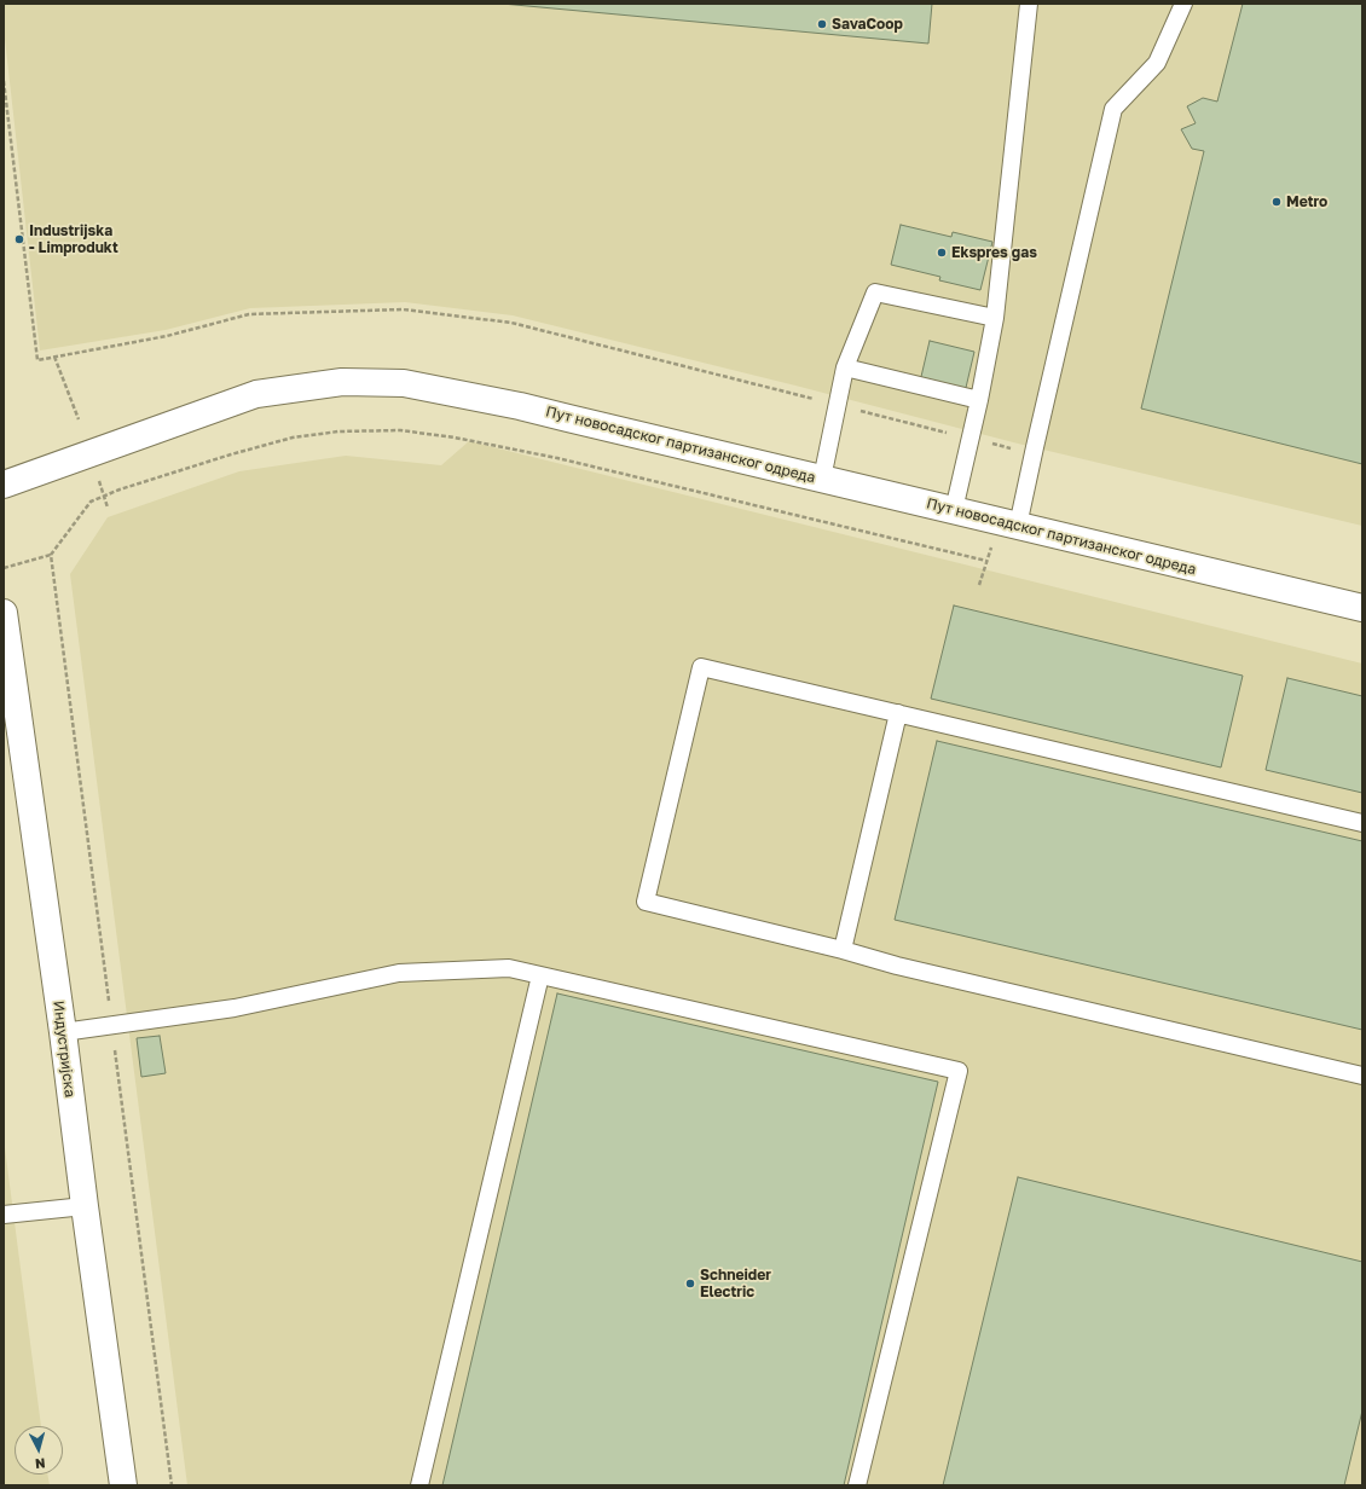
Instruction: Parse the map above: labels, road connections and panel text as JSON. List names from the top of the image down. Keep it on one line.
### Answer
{"streets":{"street":["Пут новосадског партизанског одреда","Индустријска"]},"places":["SavaCoop","Metro","Industrijska - Limprodukt","Ekspres gas","Schneider Electric"],"north":"bottom"}
